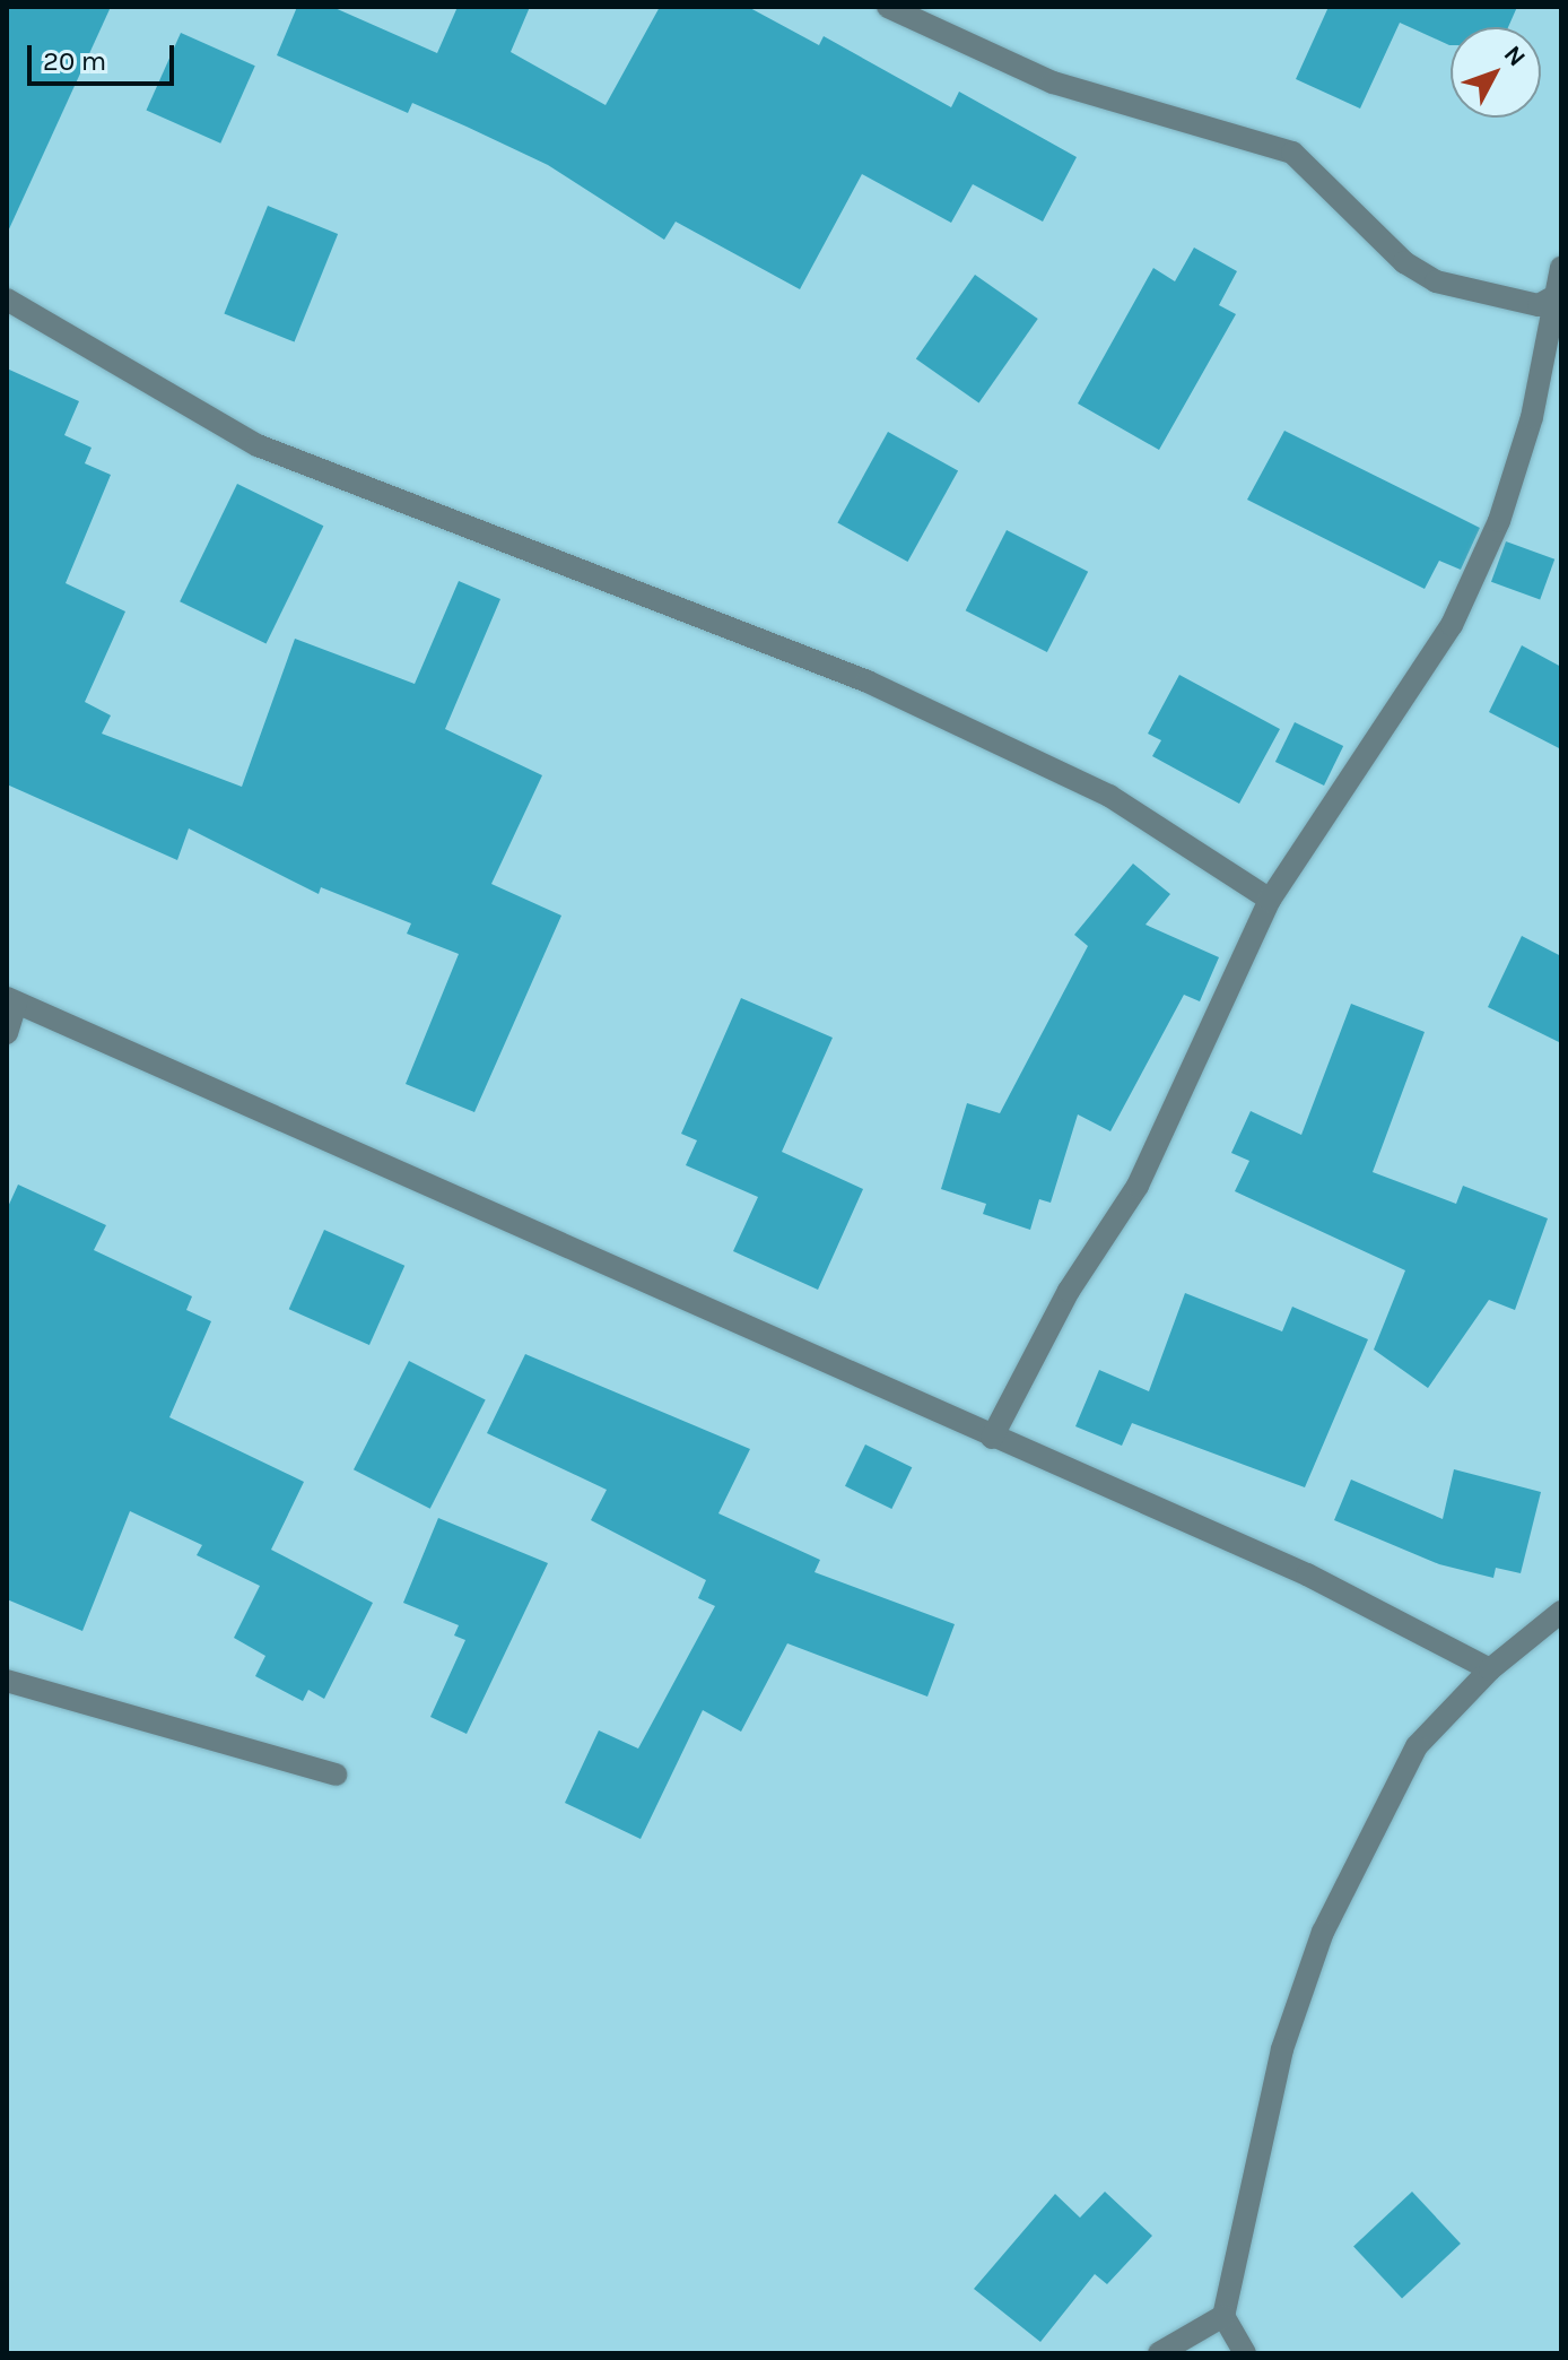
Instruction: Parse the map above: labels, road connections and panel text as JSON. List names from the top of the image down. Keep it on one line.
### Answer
{"scale_bar":"20 m","north":"top right"}
